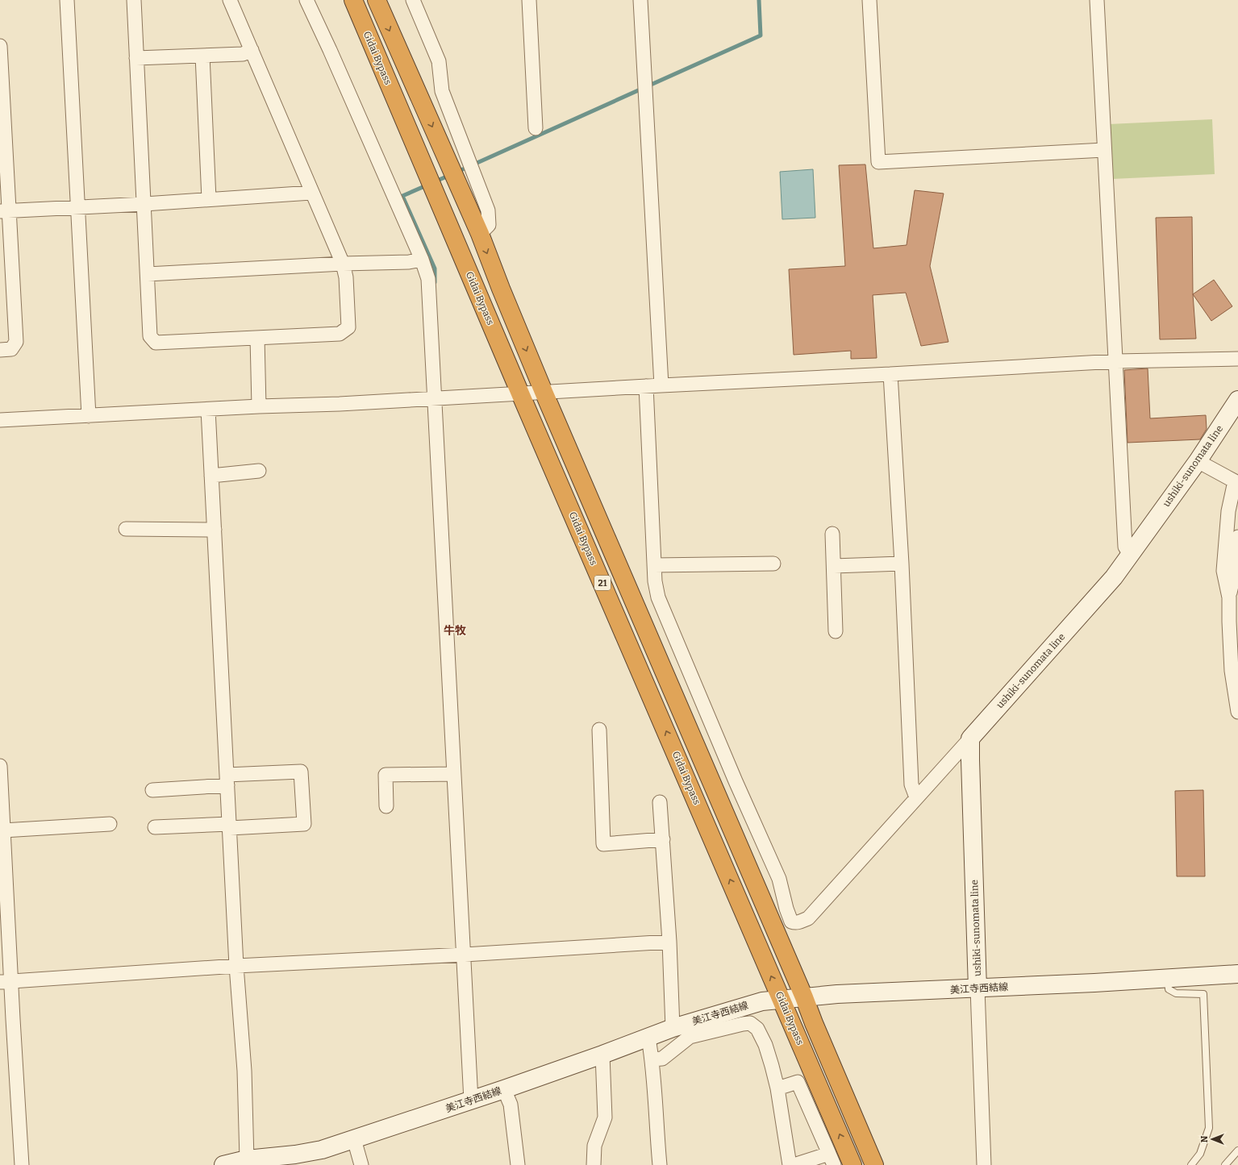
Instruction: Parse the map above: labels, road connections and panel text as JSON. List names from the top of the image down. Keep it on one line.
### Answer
{"streets":{"highway":["Gidai Bypass","21"],"main road":["ushiki-sunomata line","美江寺西結線"]},"crossings":[["Gidai Bypass","美江寺西結線"],["ushiki-sunomata line","美江寺西結線"]],"districts":["牛牧"],"north":"left"}
